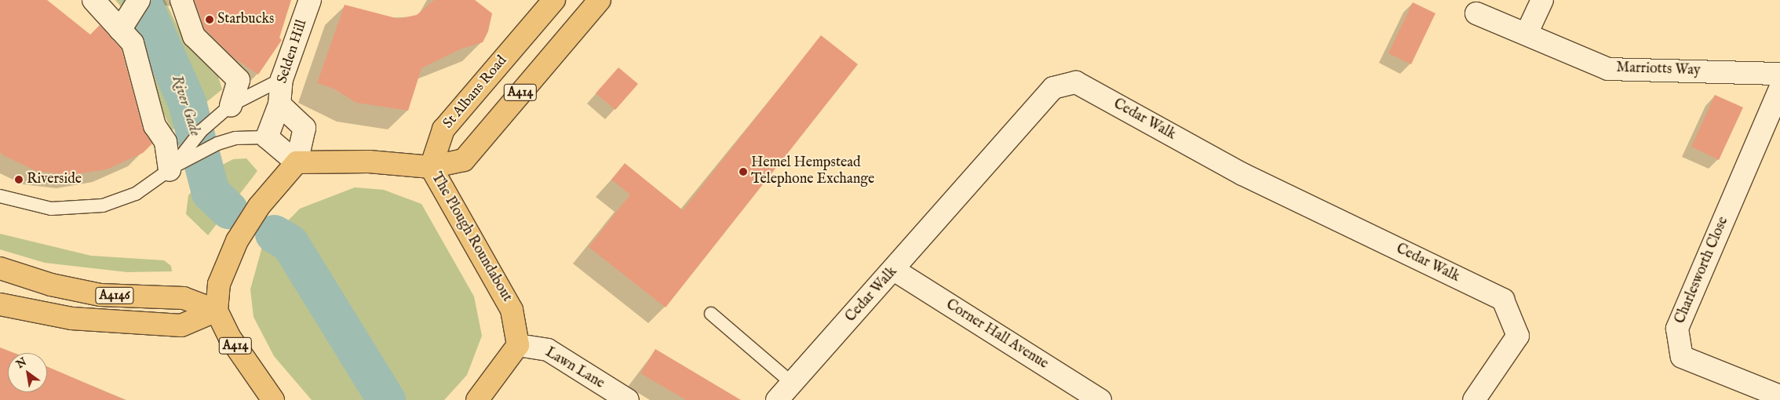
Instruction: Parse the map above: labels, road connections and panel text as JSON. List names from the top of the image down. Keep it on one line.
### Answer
{"streets":{"main road":["St Albans Road","A414","The Plough Roundabout","A4146"],"street":["Selden Hill","Marriotts Way","Cedar Walk","Charlesworth Close","Corner Hall Avenue","Lawn Lane"]},"crossings":[["St Albans Road","A414"],["St Albans Road","The Plough Roundabout"],["A414","The Plough Roundabout"],["A414","A4146"],["Cedar Walk","Corner Hall Avenue"],["The Plough Roundabout","Lawn Lane"]],"water":["River Gade"],"places":["Starbucks","Hemel Hempstead Telephone Exchange","Riverside"],"north":"top left"}
